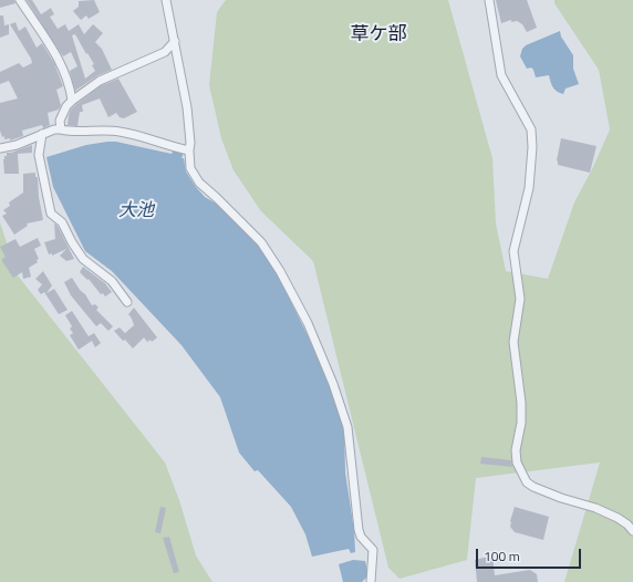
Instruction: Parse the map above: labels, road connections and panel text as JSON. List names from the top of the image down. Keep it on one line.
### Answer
{"districts":["草ケ部"],"water":["大池"],"scale_bar":"100 m"}
